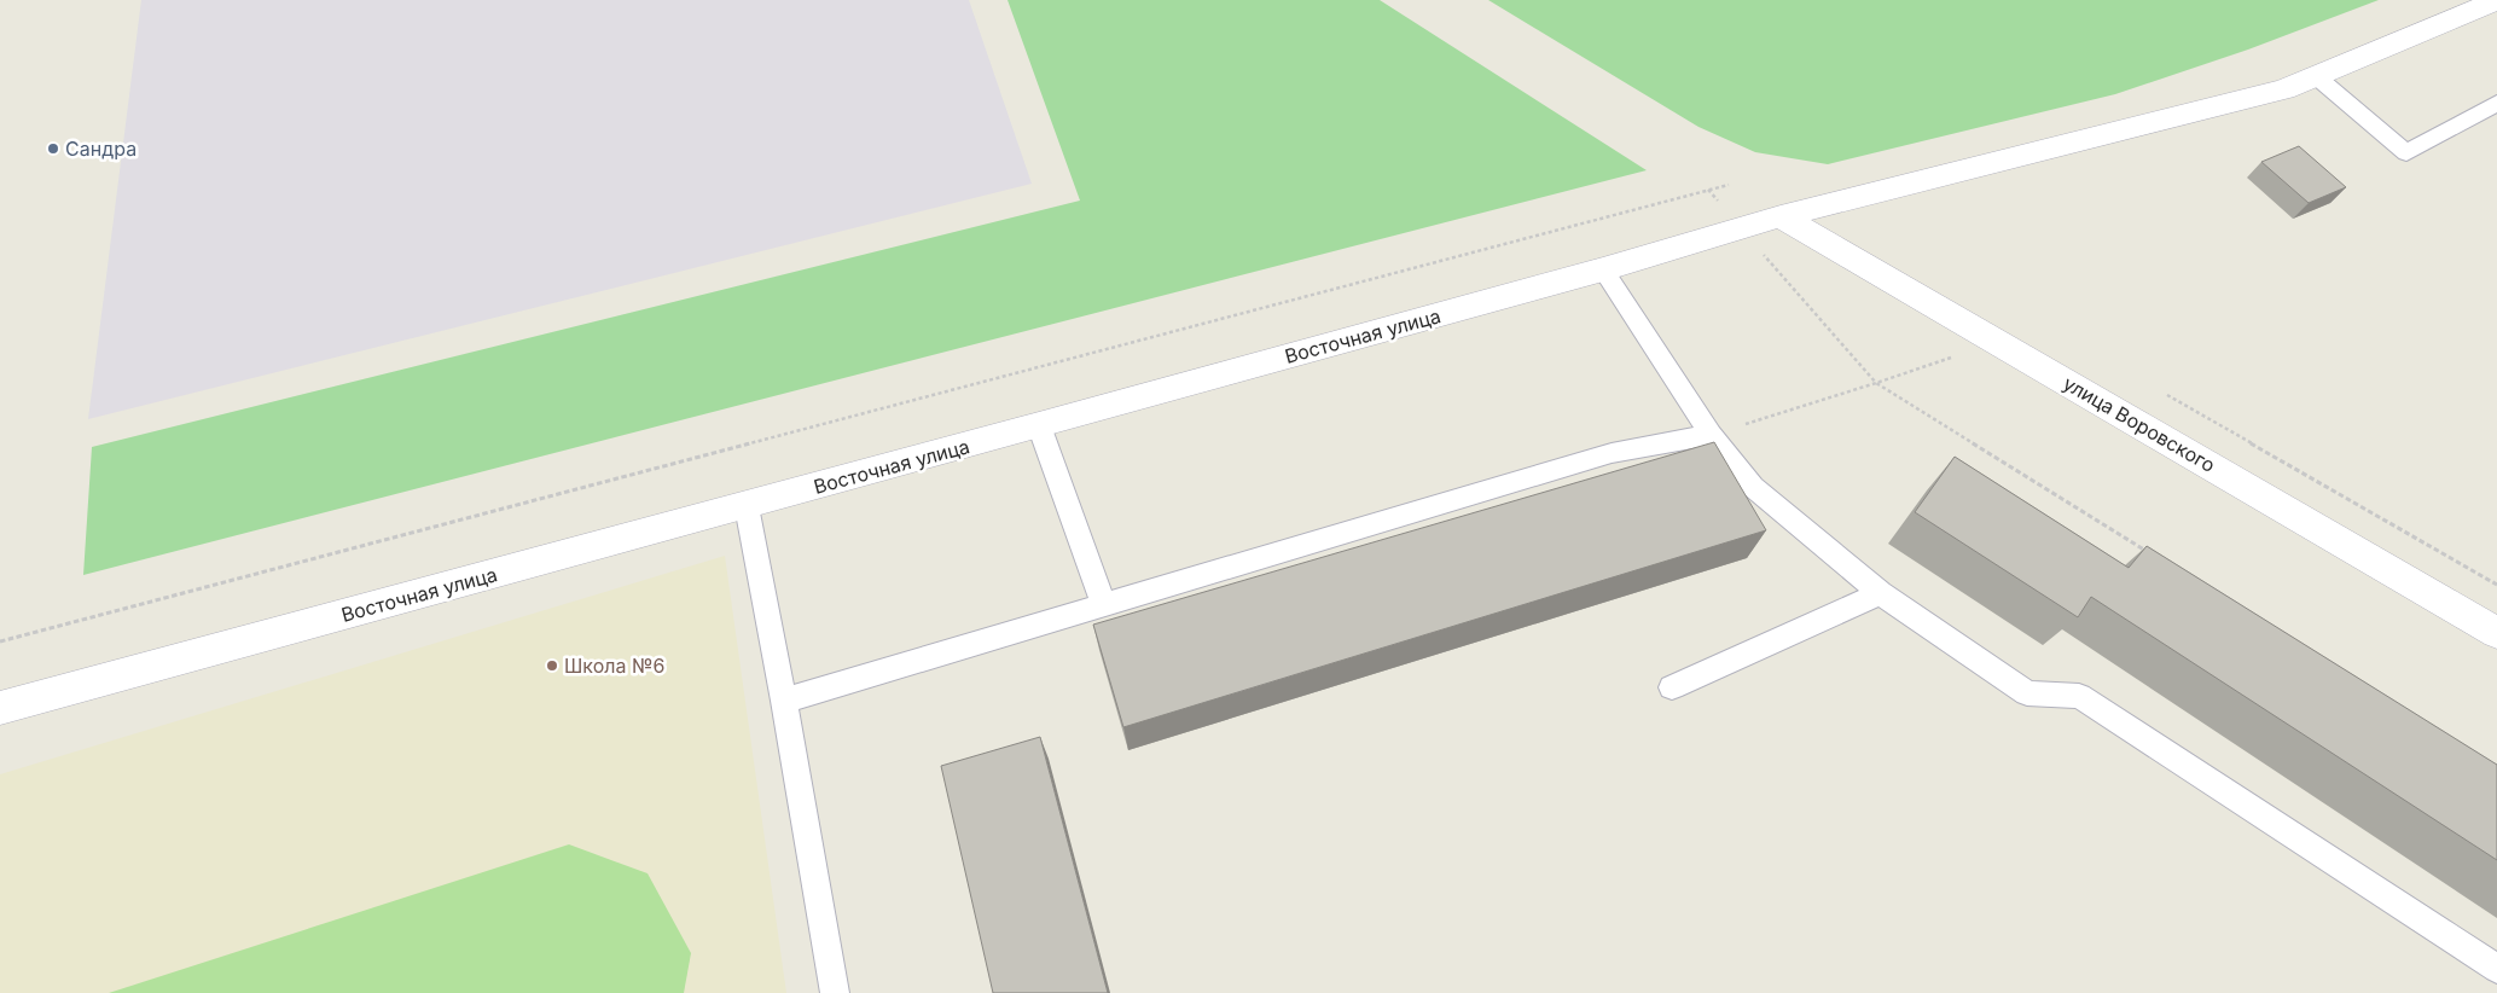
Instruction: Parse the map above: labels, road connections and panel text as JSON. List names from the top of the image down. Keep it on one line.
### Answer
{"streets":{"street":["Восточная улица","улица Воровского"]},"crossings":[["Восточная улица","улица Воровского"]],"places":["Сандра","Школа №6"]}
